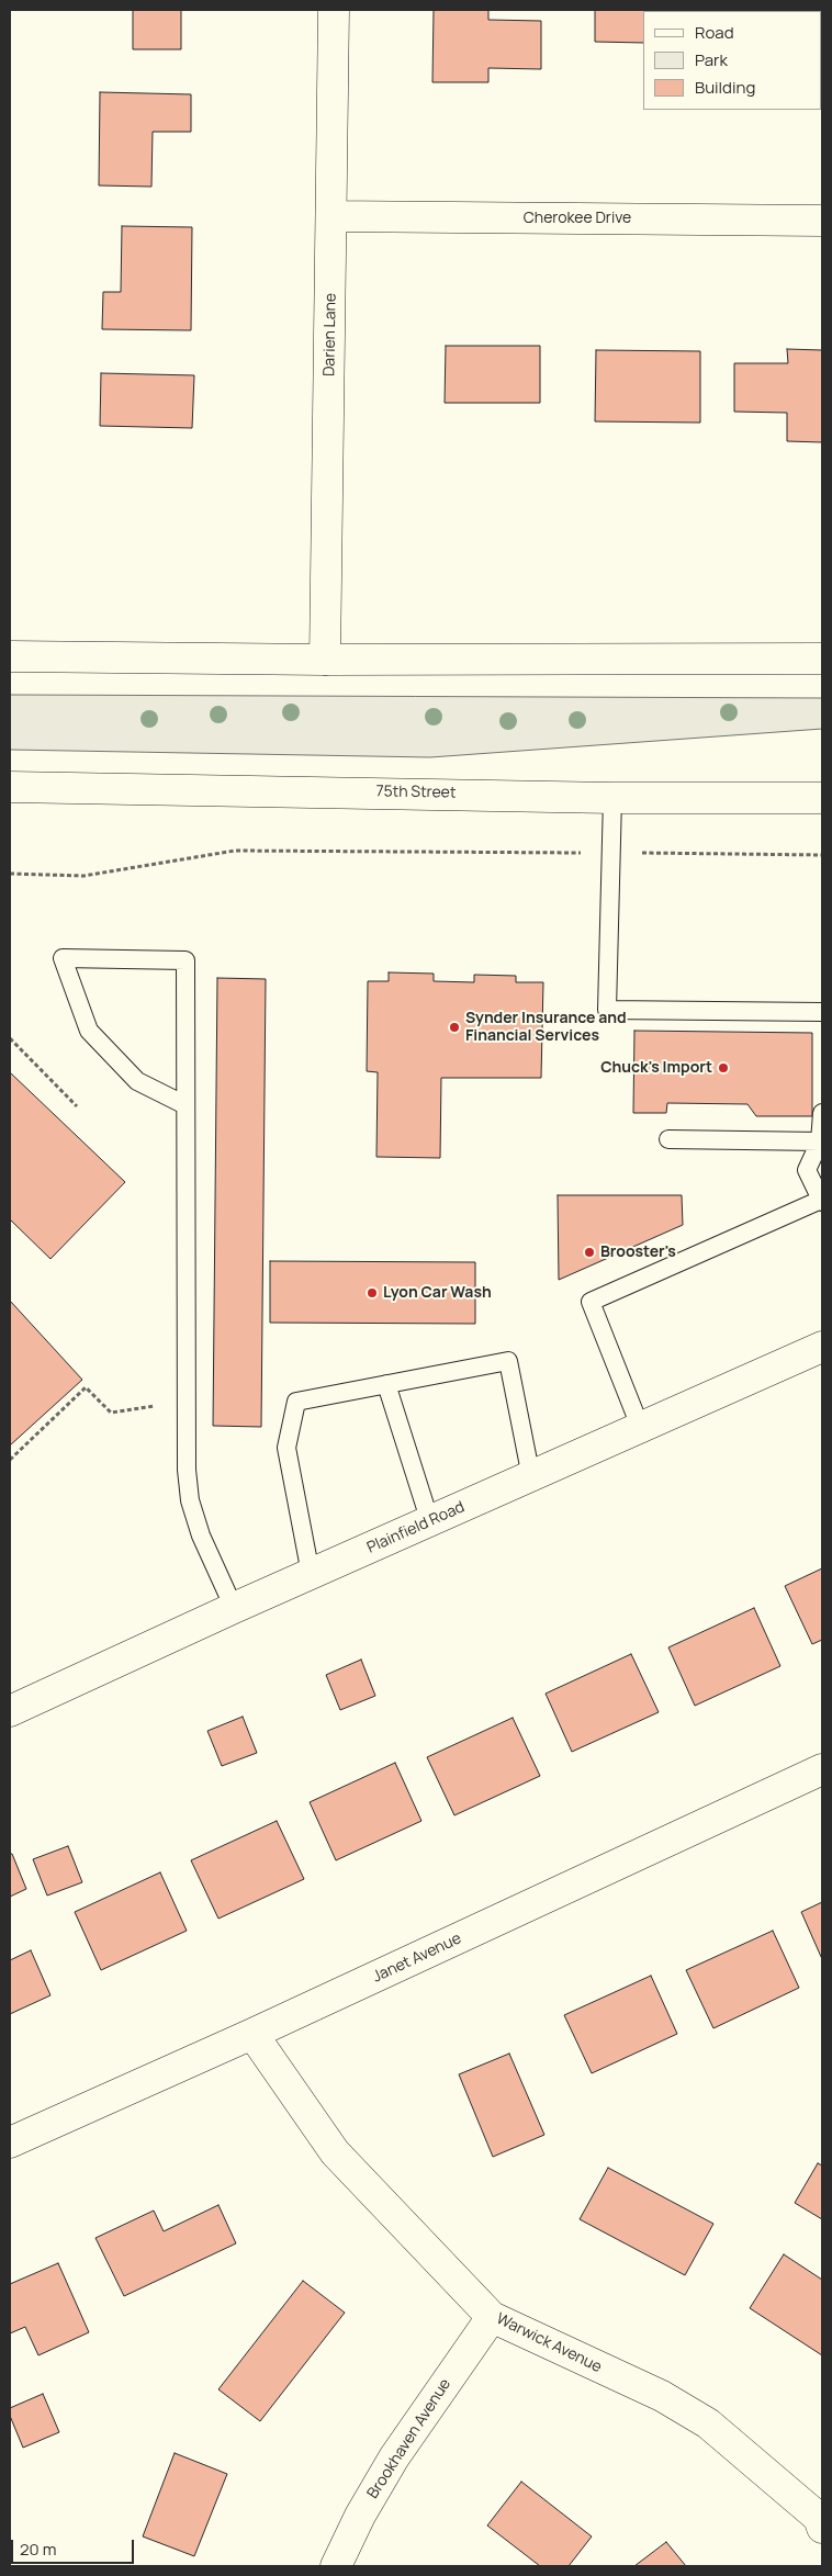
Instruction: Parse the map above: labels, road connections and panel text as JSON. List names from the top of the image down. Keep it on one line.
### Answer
{"streets":{"street":["Cherokee Drive","Darien Lane","75th Street","Plainfield Road","Janet Avenue","Warwick Avenue","Brookhaven Avenue"]},"crossings":[["Cherokee Drive","Darien Lane"],["Janet Avenue","Warwick Avenue"],["Warwick Avenue","Brookhaven Avenue"]],"places":["Synder Insurance and Financial Services","Chuck's Import","Brooster's","Lyon Car Wash"],"legend":["Road","Park","Building"],"scale_bar":"20 m"}
